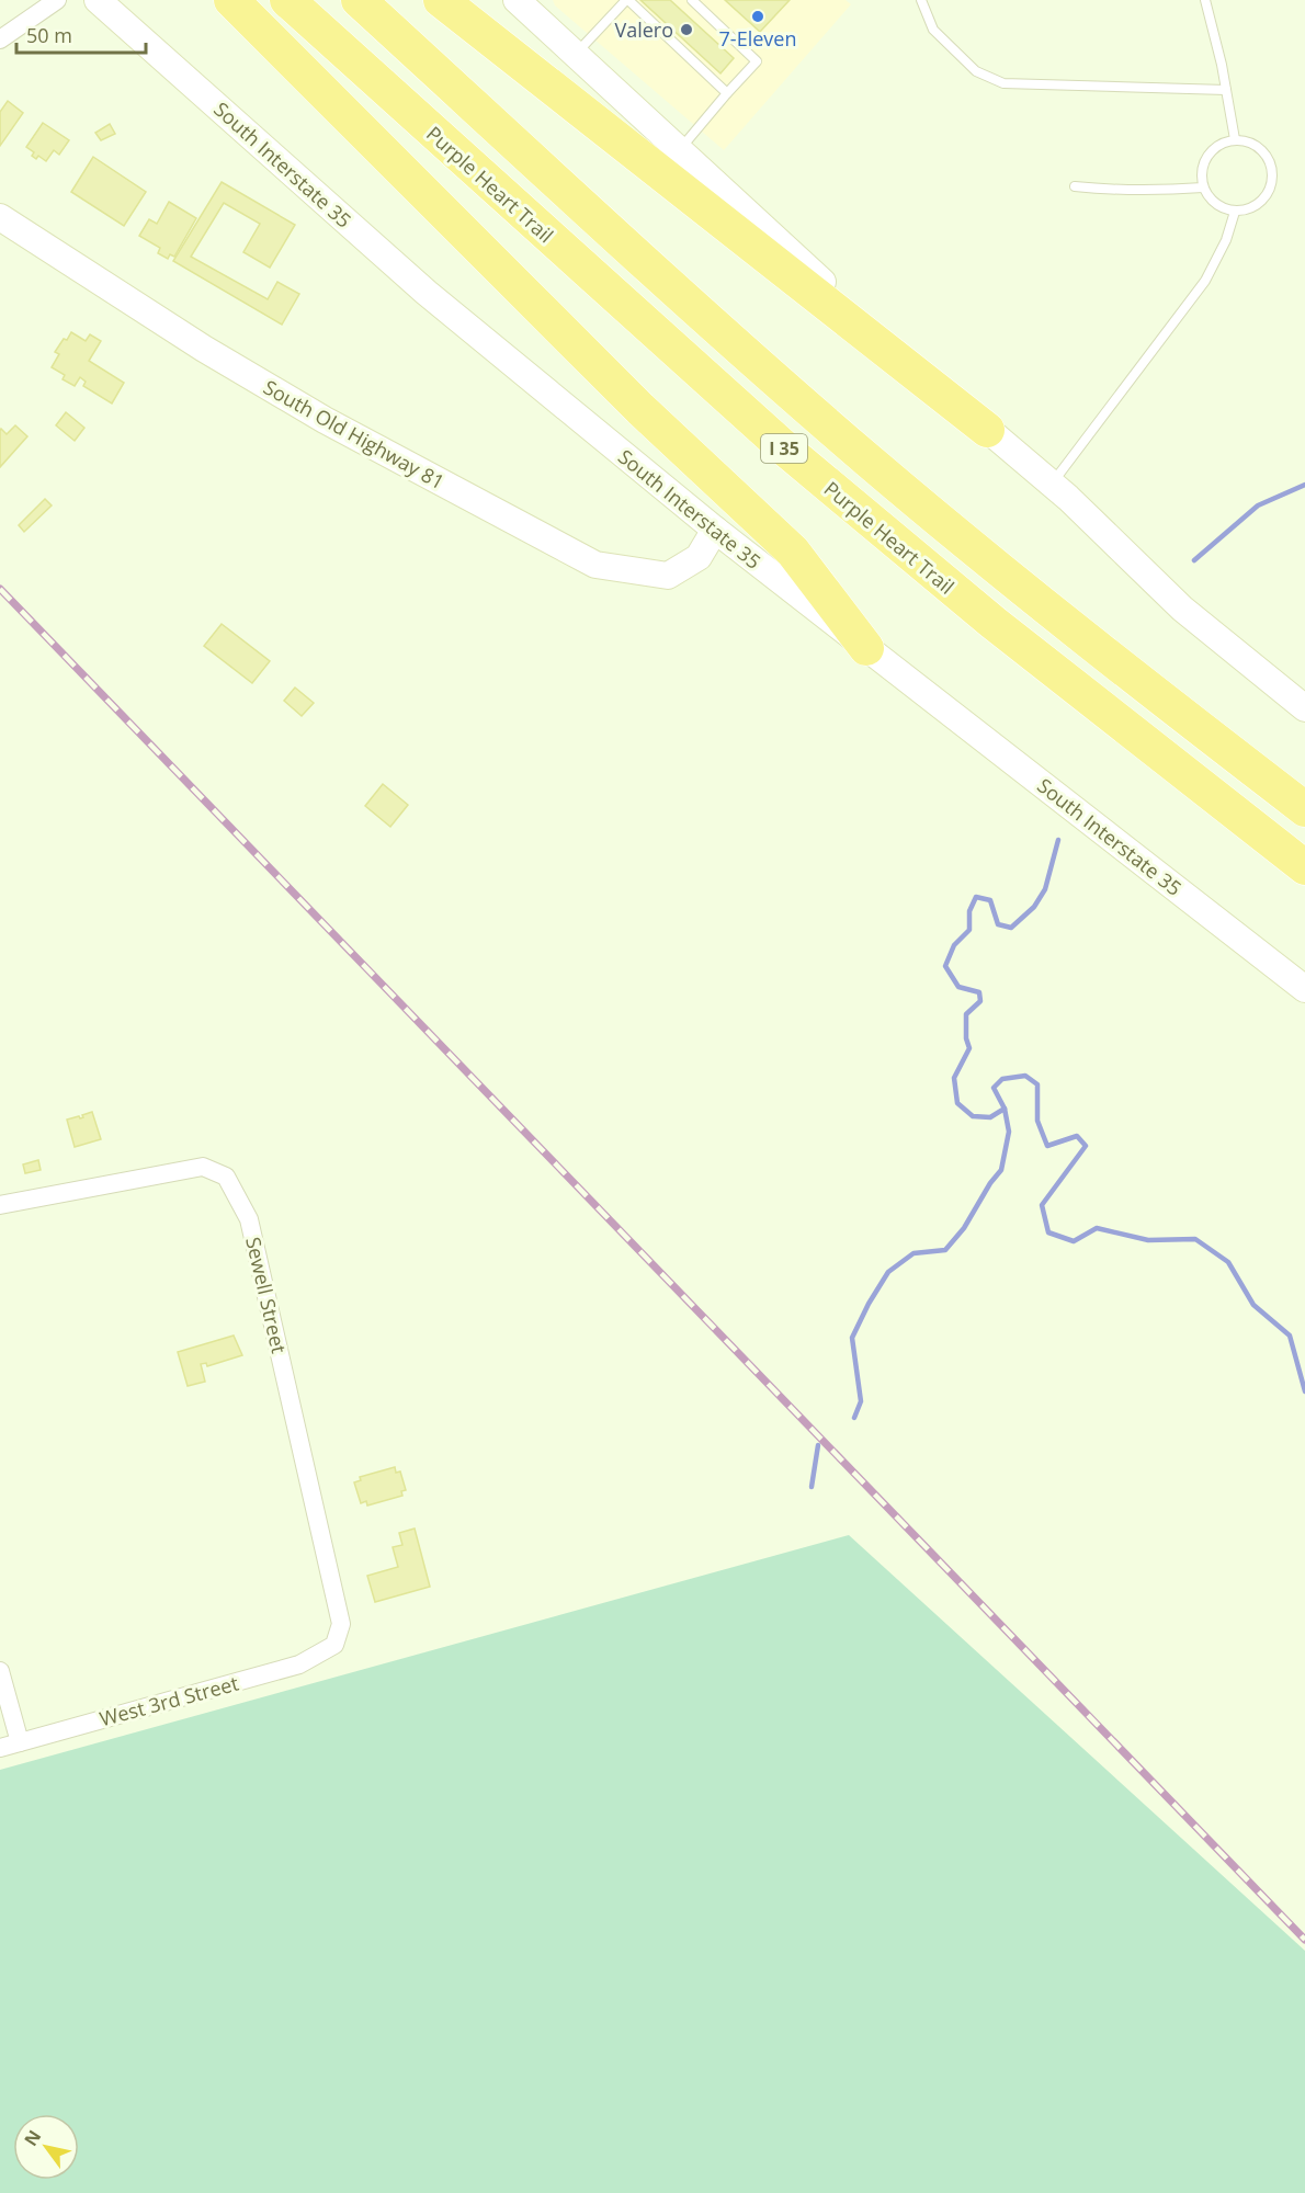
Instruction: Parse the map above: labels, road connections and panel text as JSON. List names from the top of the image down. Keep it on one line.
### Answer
{"streets":{"highway":["Purple Heart Trail","I 35"],"main road":["South Interstate 35","South Old Highway 81"],"street":["Sewell Street","West 3rd Street"]},"crossings":[["South Interstate 35","South Old Highway 81"],["Sewell Street","West 3rd Street"]],"places":["7-Eleven","Valero"],"scale_bar":"50 m","north":"top left"}
